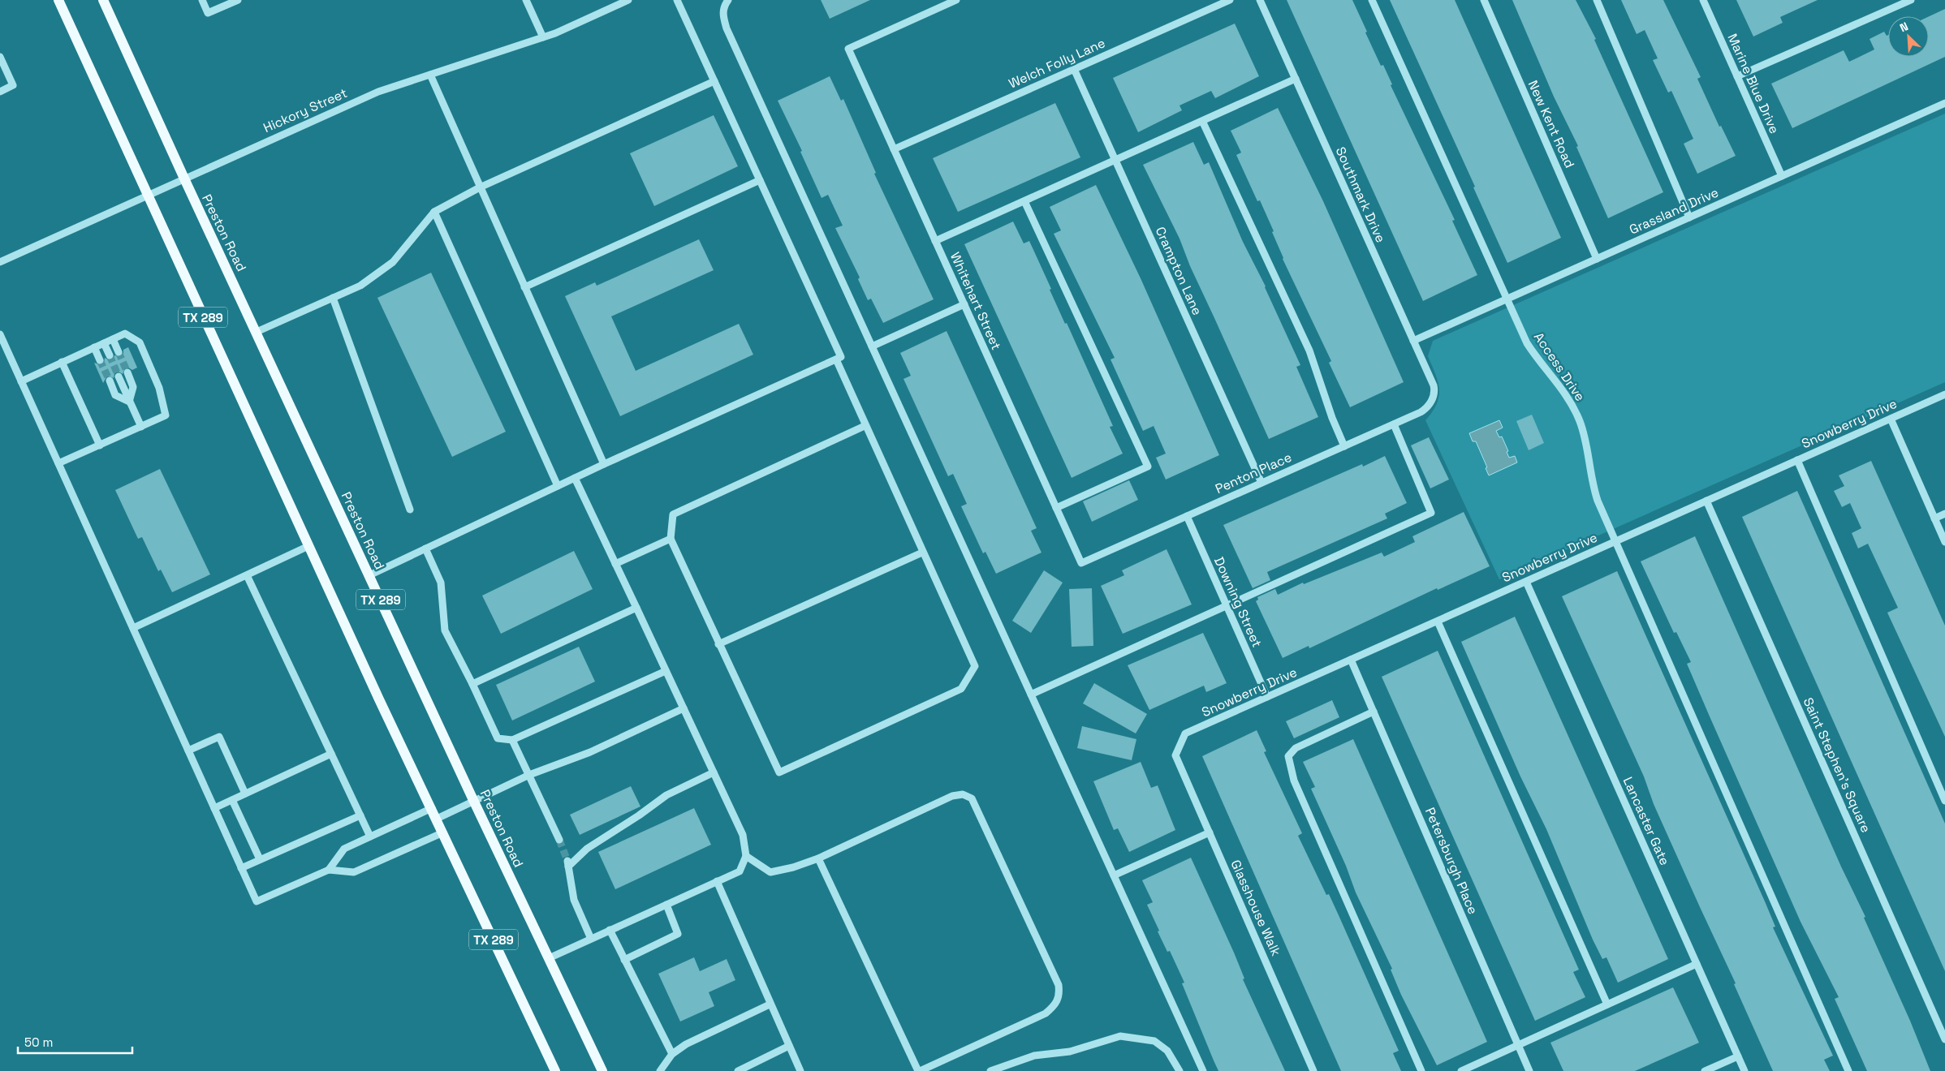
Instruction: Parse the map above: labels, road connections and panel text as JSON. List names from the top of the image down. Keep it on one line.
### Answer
{"streets":{"main road":["Preston Road","TX 289"],"street":["Welch Folly Lane","Marine Blue Drive","Hickory Street","New Kent Road","Southmark Drive","Grassland Drive","Crampton Lane","Whitehart Street","Access Drive","Snowberry Drive","Penton Place","Downing Street","Saint Stephen's Square","Lancaster Gate","Petersburgh Place","Glasshouse Walk"]},"crossings":[["Welch Folly Lane","Crampton Lane"],["Welch Folly Lane","Whitehart Street"],["Marine Blue Drive","Grassland Drive"],["Hickory Street","Preston Road"],["Hickory Street","TX 289"],["New Kent Road","Grassland Drive"],["Southmark Drive","Grassland Drive"],["Southmark Drive","Penton Place"],["Grassland Drive","Access Drive"],["Crampton Lane","Penton Place"],["Whitehart Street","Penton Place"],["Access Drive","Snowberry Drive"],["Snowberry Drive","Downing Street"],["Snowberry Drive","Saint Stephen's Square"],["Snowberry Drive","Lancaster Gate"],["Snowberry Drive","Petersburgh Place"],["Snowberry Drive","Glasshouse Walk"],["Penton Place","Downing Street"]],"scale_bar":"50 m","north":"top left"}
